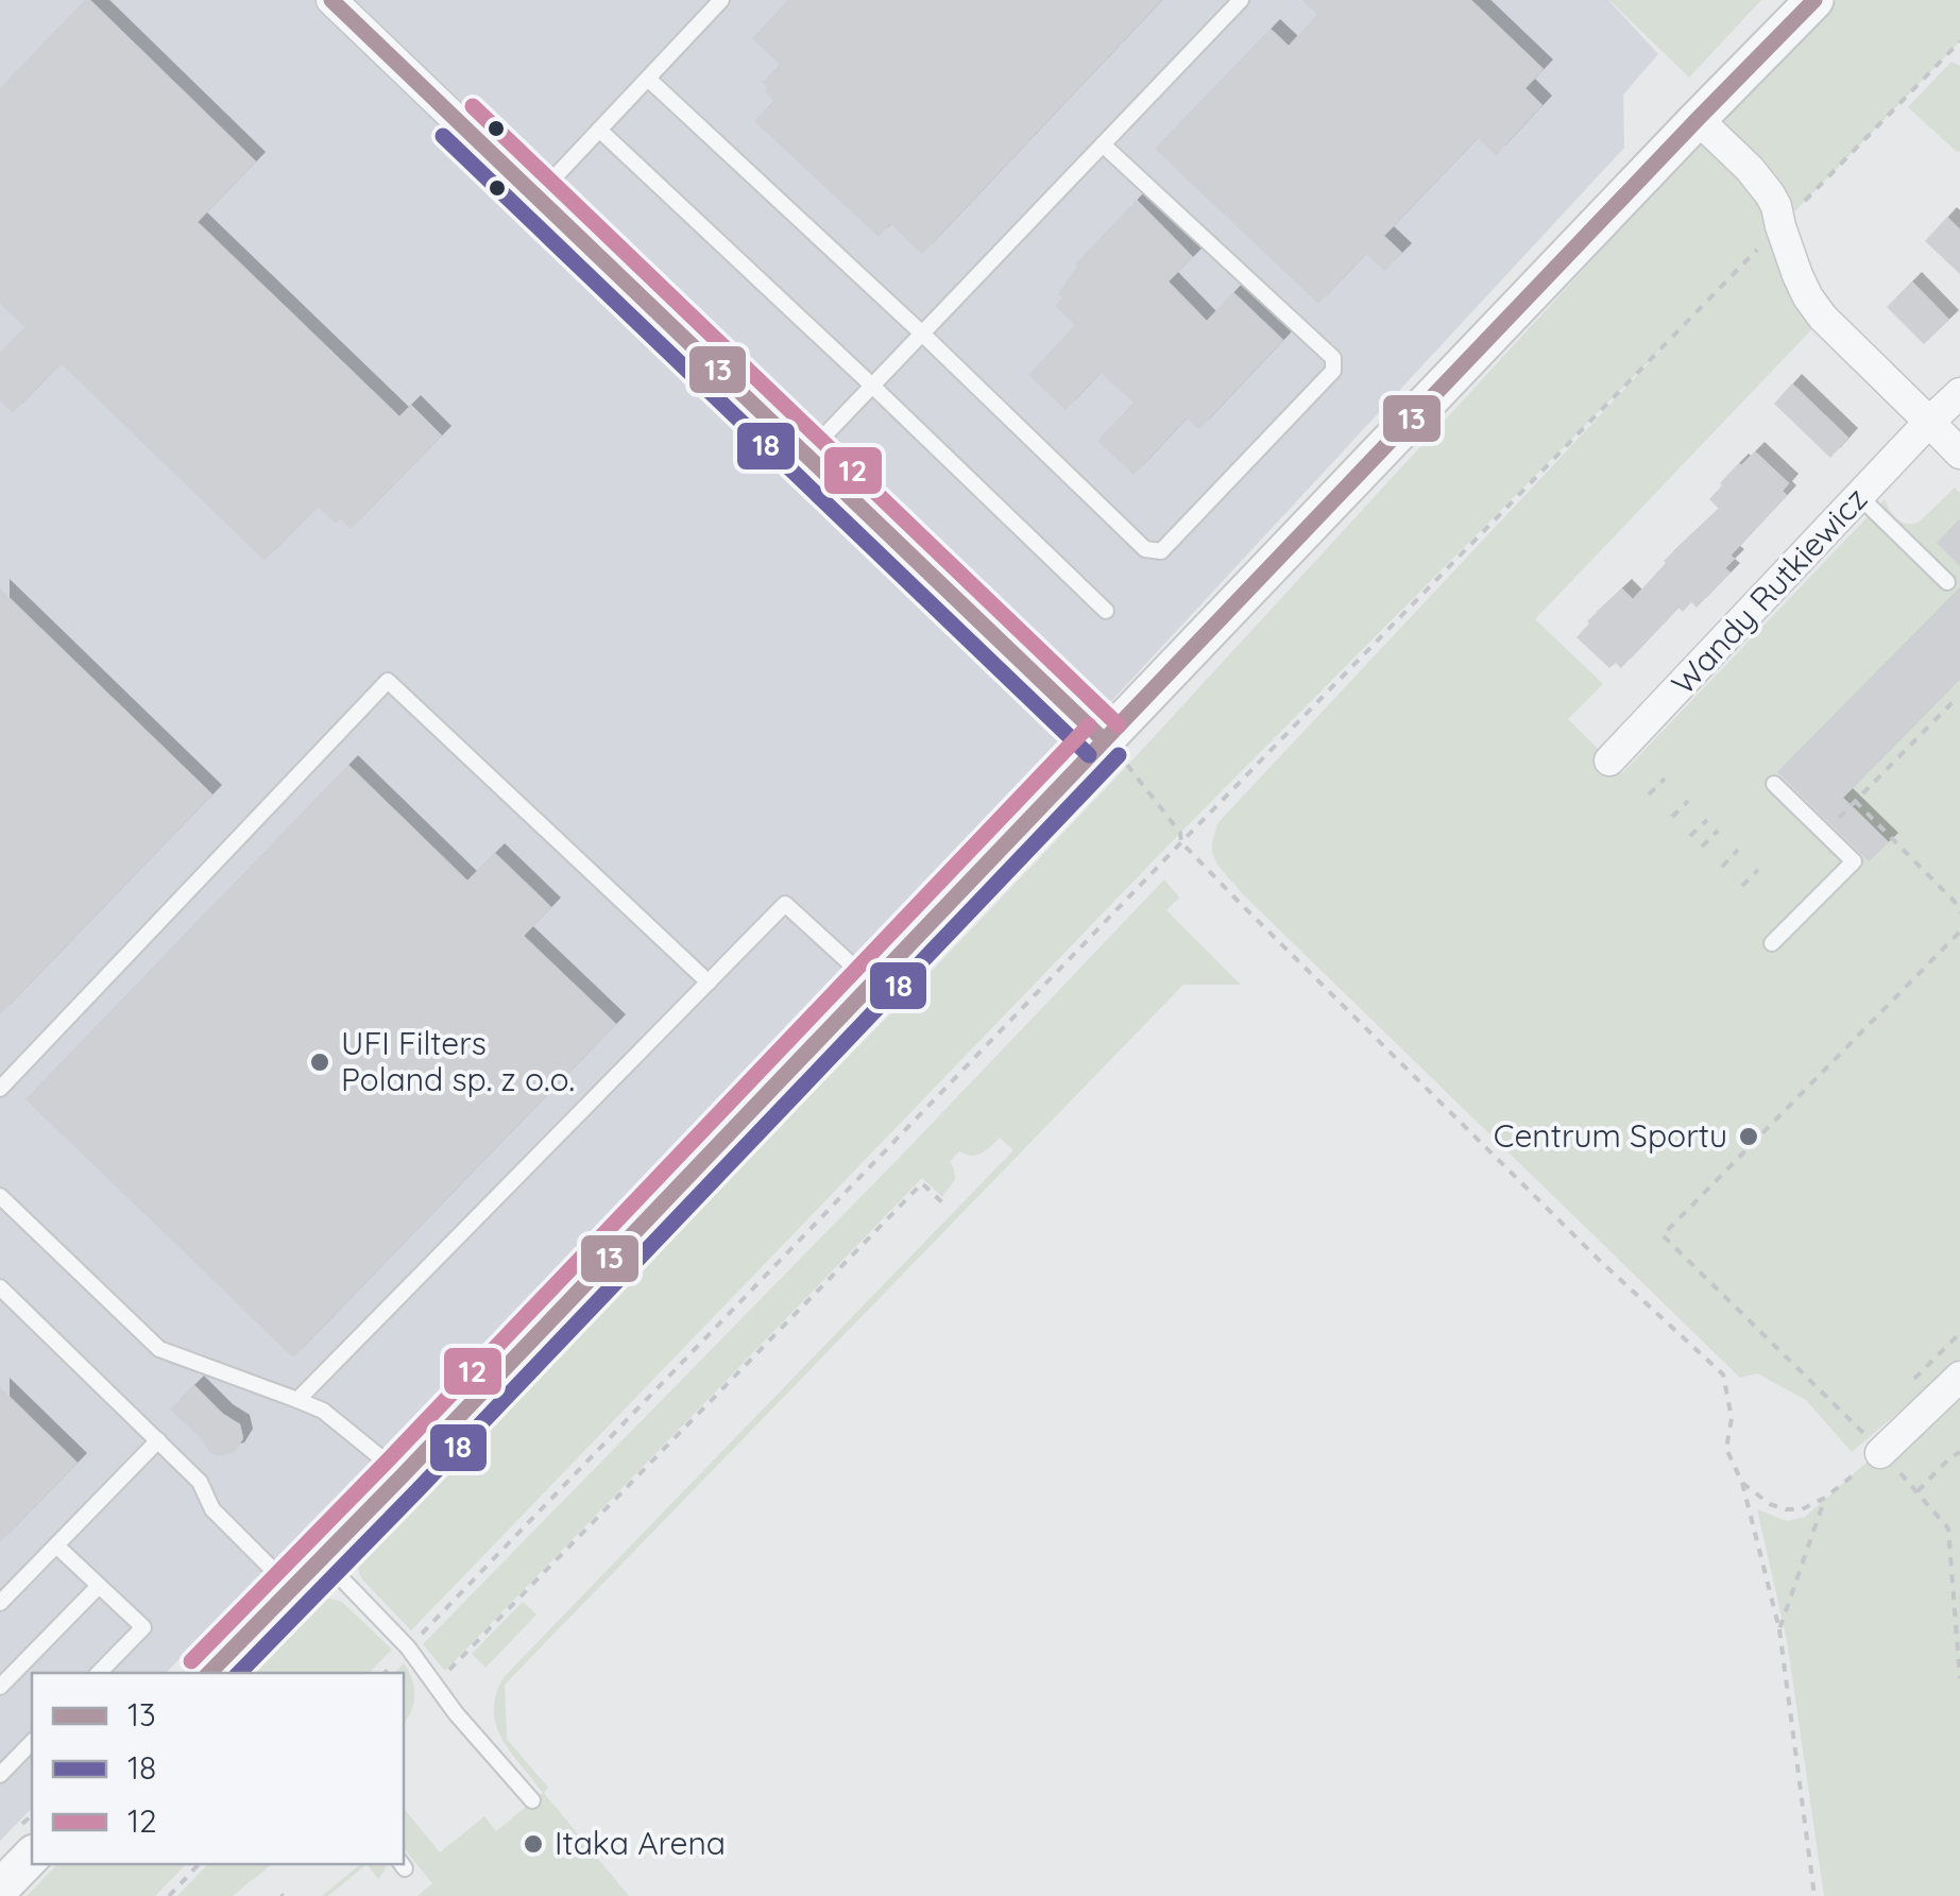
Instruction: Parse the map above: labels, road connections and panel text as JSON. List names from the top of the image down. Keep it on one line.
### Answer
{"streets":{"street":["Wandy Rutkiewicz"]},"places":["UFI Filters Poland sp. z o.o.","Centrum Sportu","Itaka Arena"],"lines":["transit line 13","transit line 12","transit line 18"],"legend":["13","18","12"]}
